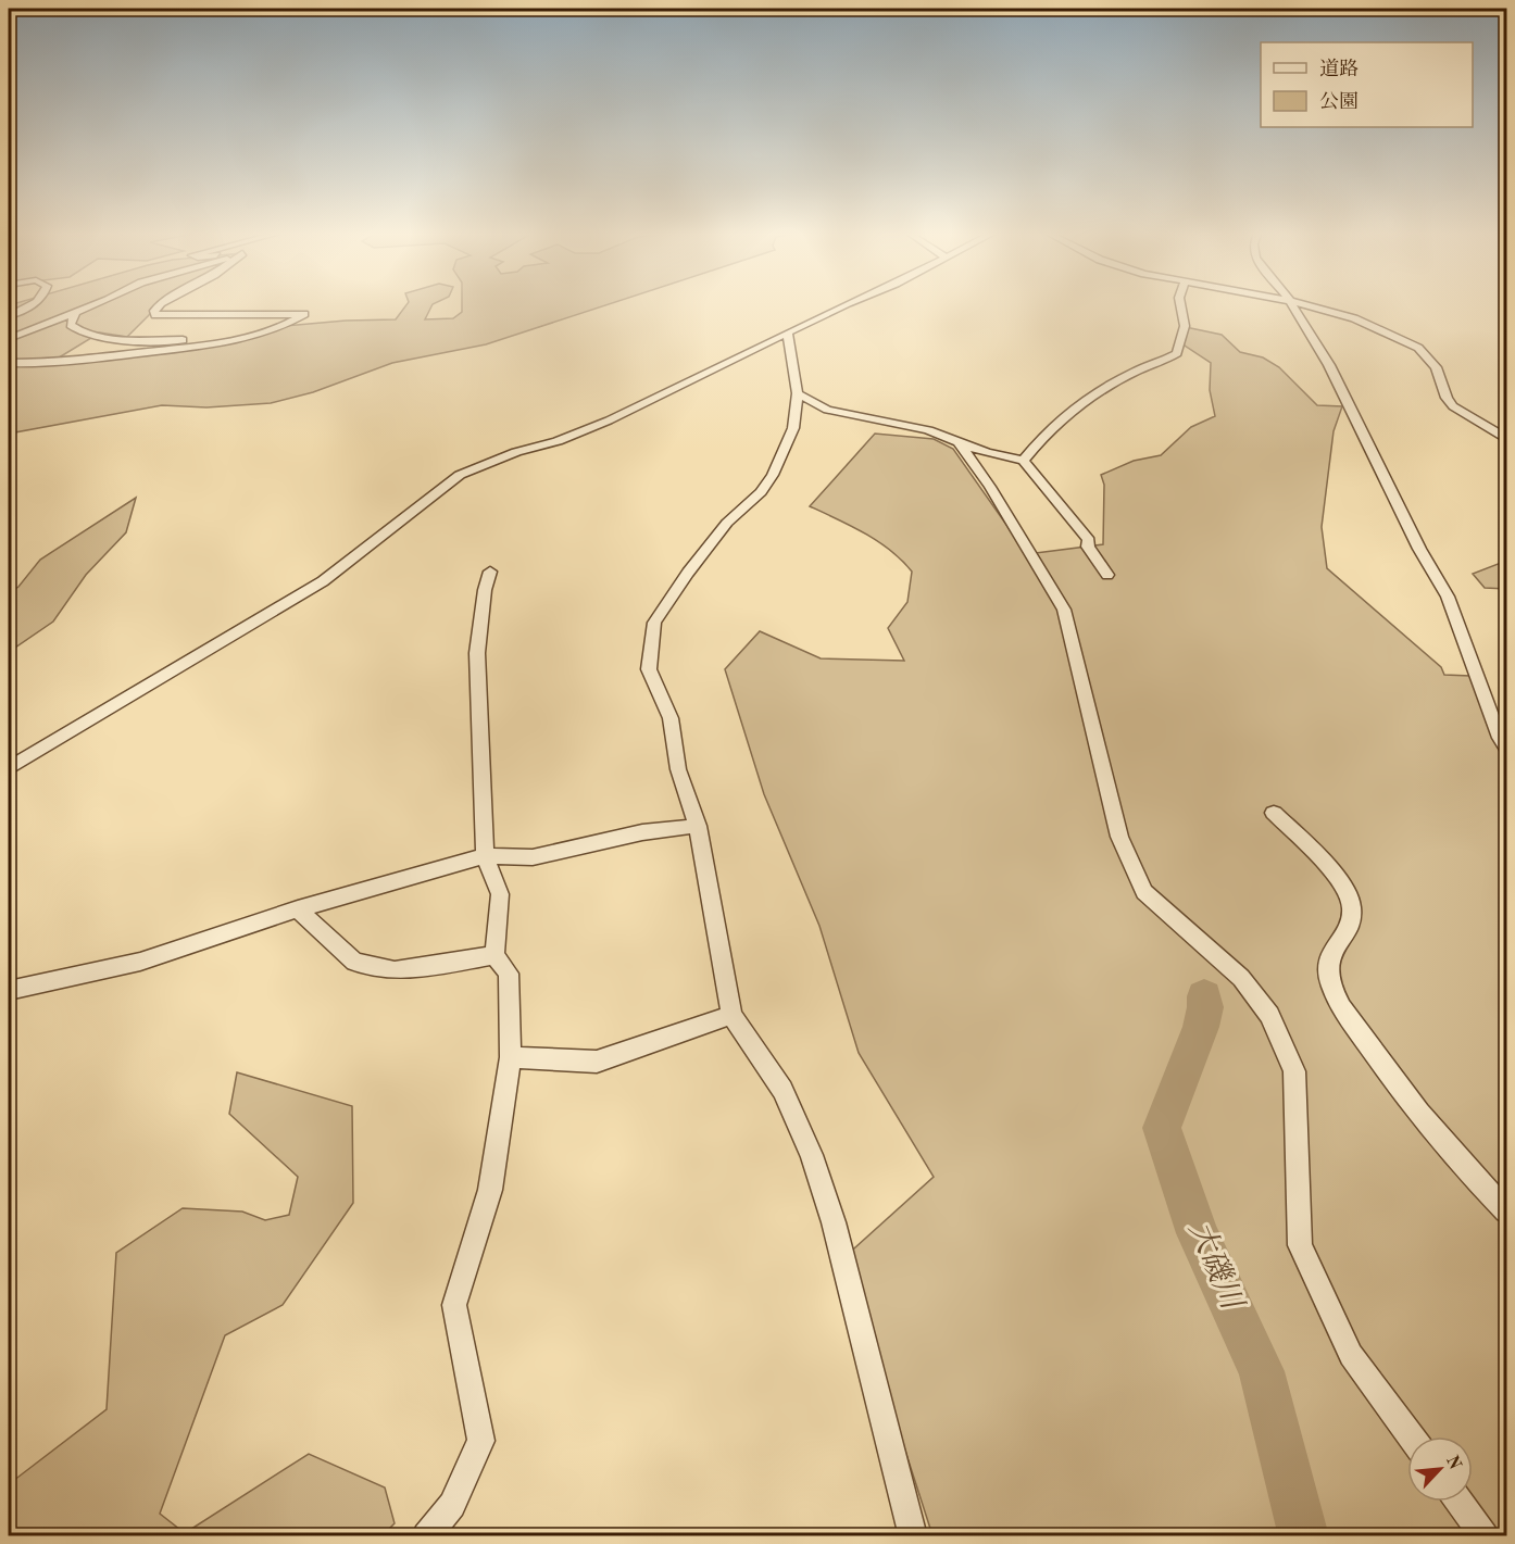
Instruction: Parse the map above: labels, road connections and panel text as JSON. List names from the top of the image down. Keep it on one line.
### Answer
{"water":["大磯川"],"legend":["道路","公園"],"north":"top right"}
